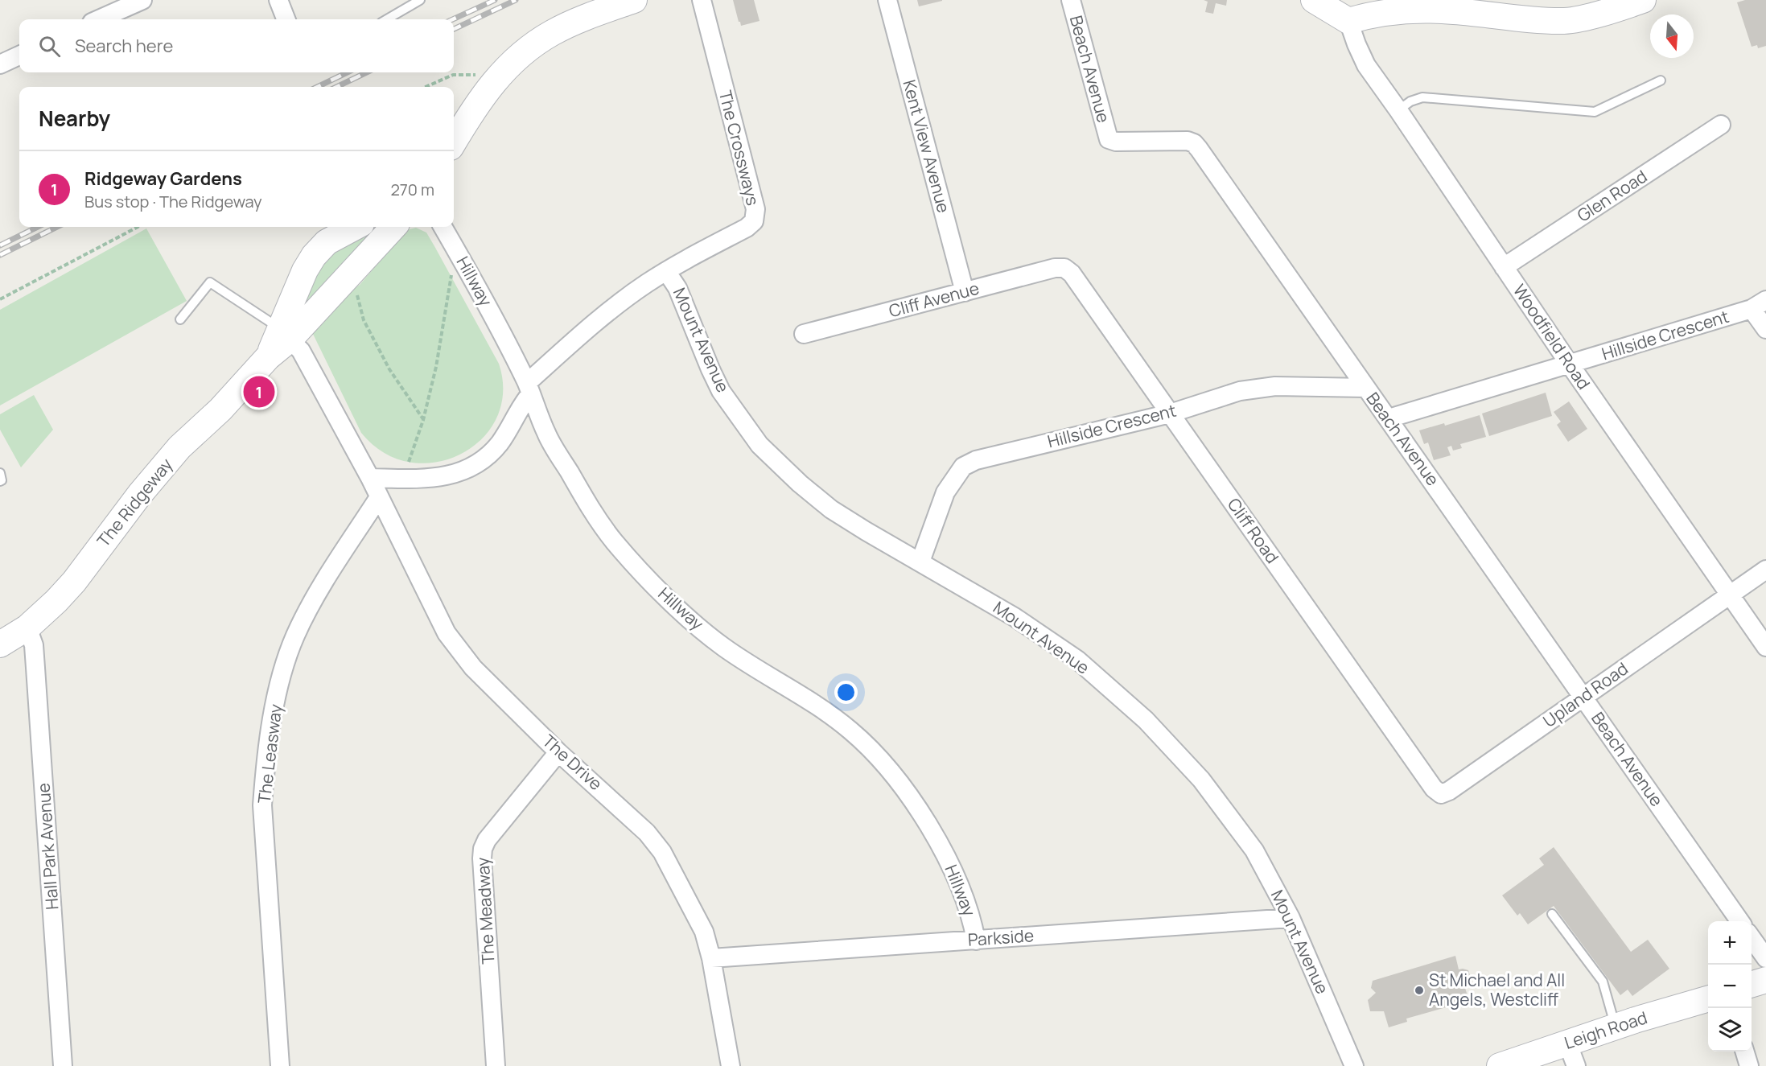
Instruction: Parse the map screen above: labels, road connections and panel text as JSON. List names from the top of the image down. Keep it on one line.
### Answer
{"streets":{"street":["Beach Avenue","Kent View Avenue","The Crossways","Glen Road","Hillway","Cliff Avenue","Hillside Crescent","Woodfield Road","Mount Avenue","The Ridgeway","Cliff Road","Upland Road","The Leasway","The Drive","Hall Park Avenue","The Meadway","Parkside","Leigh Road"]},"crossings":[["Beach Avenue","Hillside Crescent"],["Beach Avenue","Upland Road"],["Kent View Avenue","Cliff Avenue"],["The Crossways","Hillway"],["The Crossways","Mount Avenue"],["The Crossways","The Drive"],["Glen Road","Woodfield Road"],["Hillway","Parkside"],["Cliff Avenue","Cliff Road"],["Hillside Crescent","Woodfield Road"],["Hillside Crescent","Mount Avenue"],["Hillside Crescent","Cliff Road"],["Woodfield Road","Upland Road"],["Mount Avenue","Parkside"],["The Ridgeway","The Drive"],["The Ridgeway","Hall Park Avenue"],["Cliff Road","Upland Road"],["The Leasway","The Drive"],["The Drive","The Meadway"],["The Drive","Parkside"]],"places":["St Michael and All Angels, Westcliff"],"north":"bottom","page":{"search":"Search here","heading":"Nearby","list":[{"mark":"1","name":"Ridgeway Gardens","note":"Bus stop · The Ridgeway","value":"270 m"}],"pins":"1","map_buttons":["+","−"]}}
